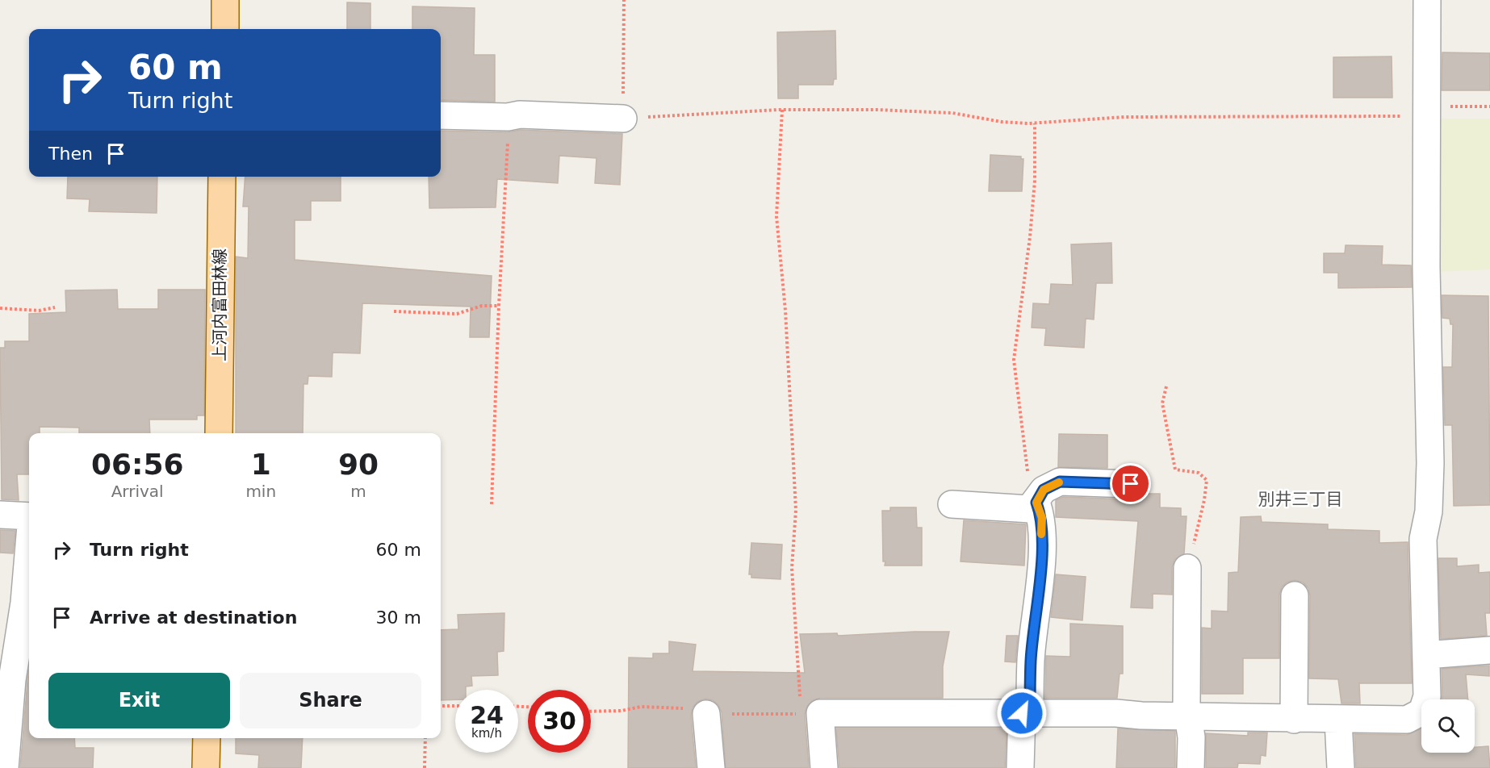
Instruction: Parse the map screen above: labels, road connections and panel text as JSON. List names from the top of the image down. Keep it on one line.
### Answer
{"streets":{"main road":["上河内富田林線"]},"districts":["別井三丁目"],"page":{"turn":["60 m","Turn right"],"then":"Then","eta":["06:56","Arrival","1","min","90","m"],"list":[{"name":"Turn right","value":"60 m"},{"name":"Arrive at destination","value":"30 m"}],"buttons":["Exit","Share"],"speed":"24 km/h","limit":"30"}}
